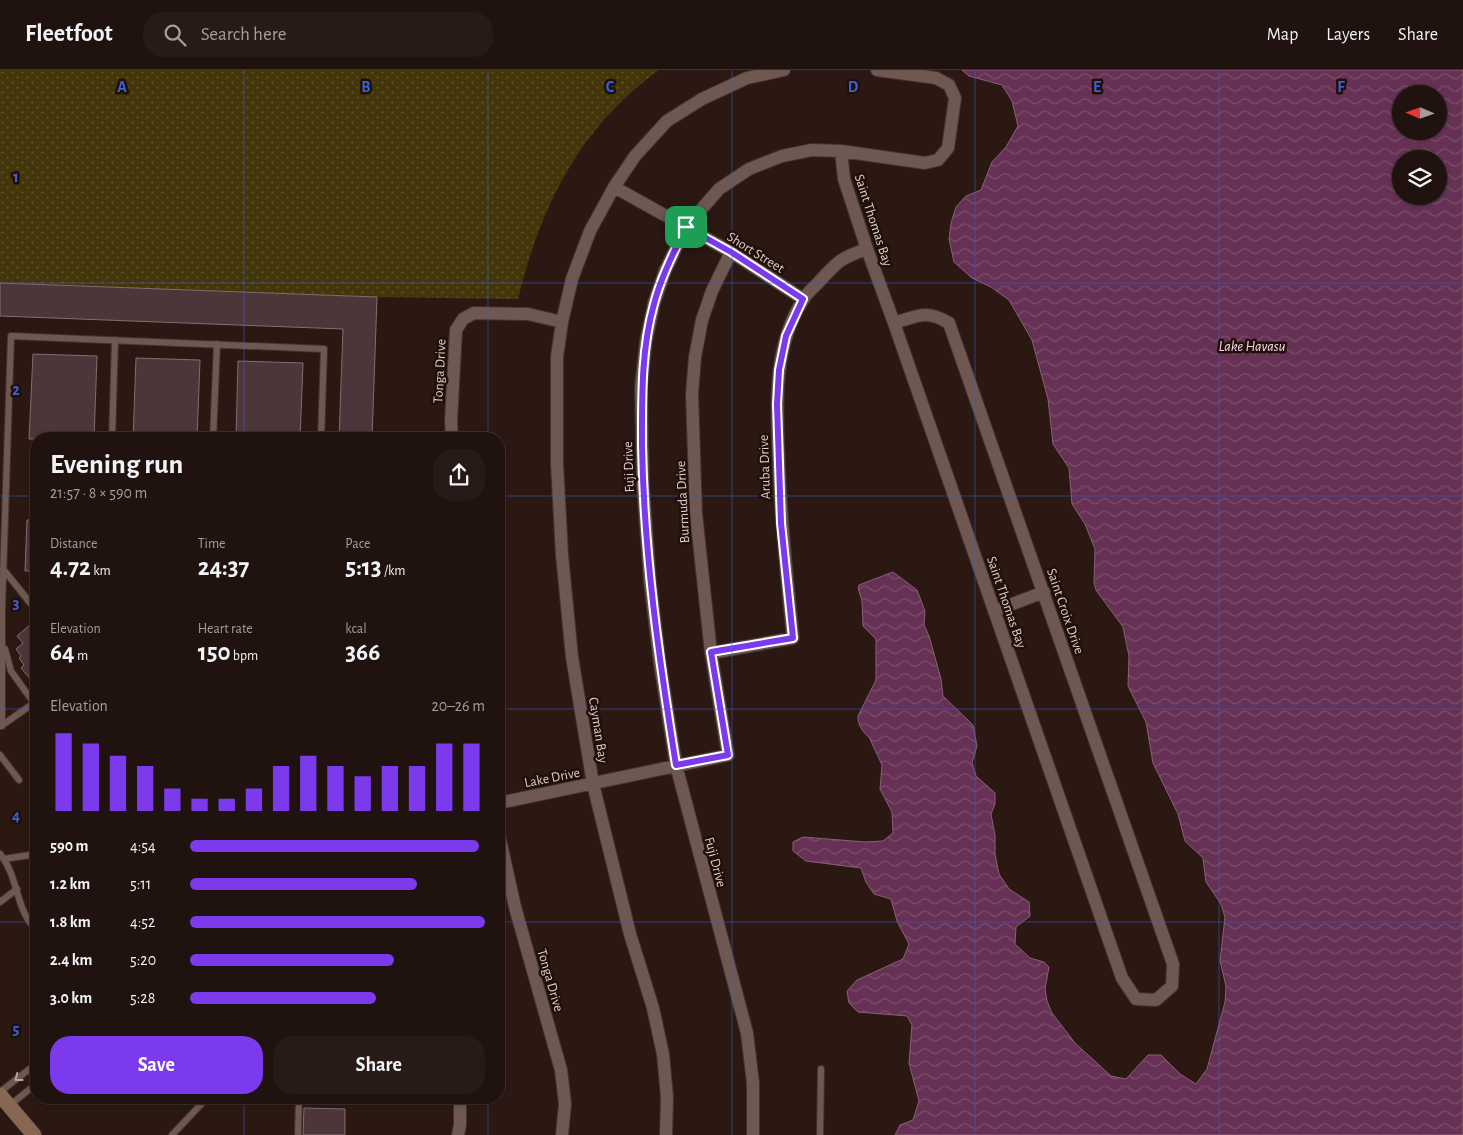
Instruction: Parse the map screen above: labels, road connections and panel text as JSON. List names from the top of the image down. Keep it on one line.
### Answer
{"streets":{"street":["Saint Thomas Bay","Short Street","Tonga Drive","Fuji Drive","Aruba Drive","Burmuda Drive","Saint Croix Drive","Cayman Bay","Lake Drive"]},"crossings":[["Saint Thomas Bay","Fuji Drive"],["Saint Thomas Bay","Aruba Drive"],["Saint Thomas Bay","Saint Croix Drive"],["Short Street","Fuji Drive"],["Short Street","Aruba Drive"],["Short Street","Burmuda Drive"],["Tonga Drive","Cayman Bay"],["Fuji Drive","Lake Drive"],["Aruba Drive","Burmuda Drive"],["Burmuda Drive","Lake Drive"],["Cayman Bay","Lake Drive"]],"water":["Lake Havasu"],"north":"left","page":{"header":"Fleetfoot","search":"Search here","nav":["Map","Layers","Share"],"heading":["Evening run","21:57 · 8 × 590 m"],"stats":[["Distance","4.72 km"],["Time","24:37"],["Pace","5:13 /km"],["Elevation","64 m"],["Heart rate","150 bpm"],["kcal","366"]],"chart":["Elevation","20–26 m"],"list":[{"name":"590 m","note":"4:54"},{"name":"1.2 km","note":"5:11"},{"name":"1.8 km","note":"4:52"},{"name":"2.4 km","note":"5:20"},{"name":"3.0 km","note":"5:28"}],"buttons":["Save","Share"]},"grid":{"columns":["A","B","C","D","E","F"],"rows":["1","2","3","4","5"]}}
